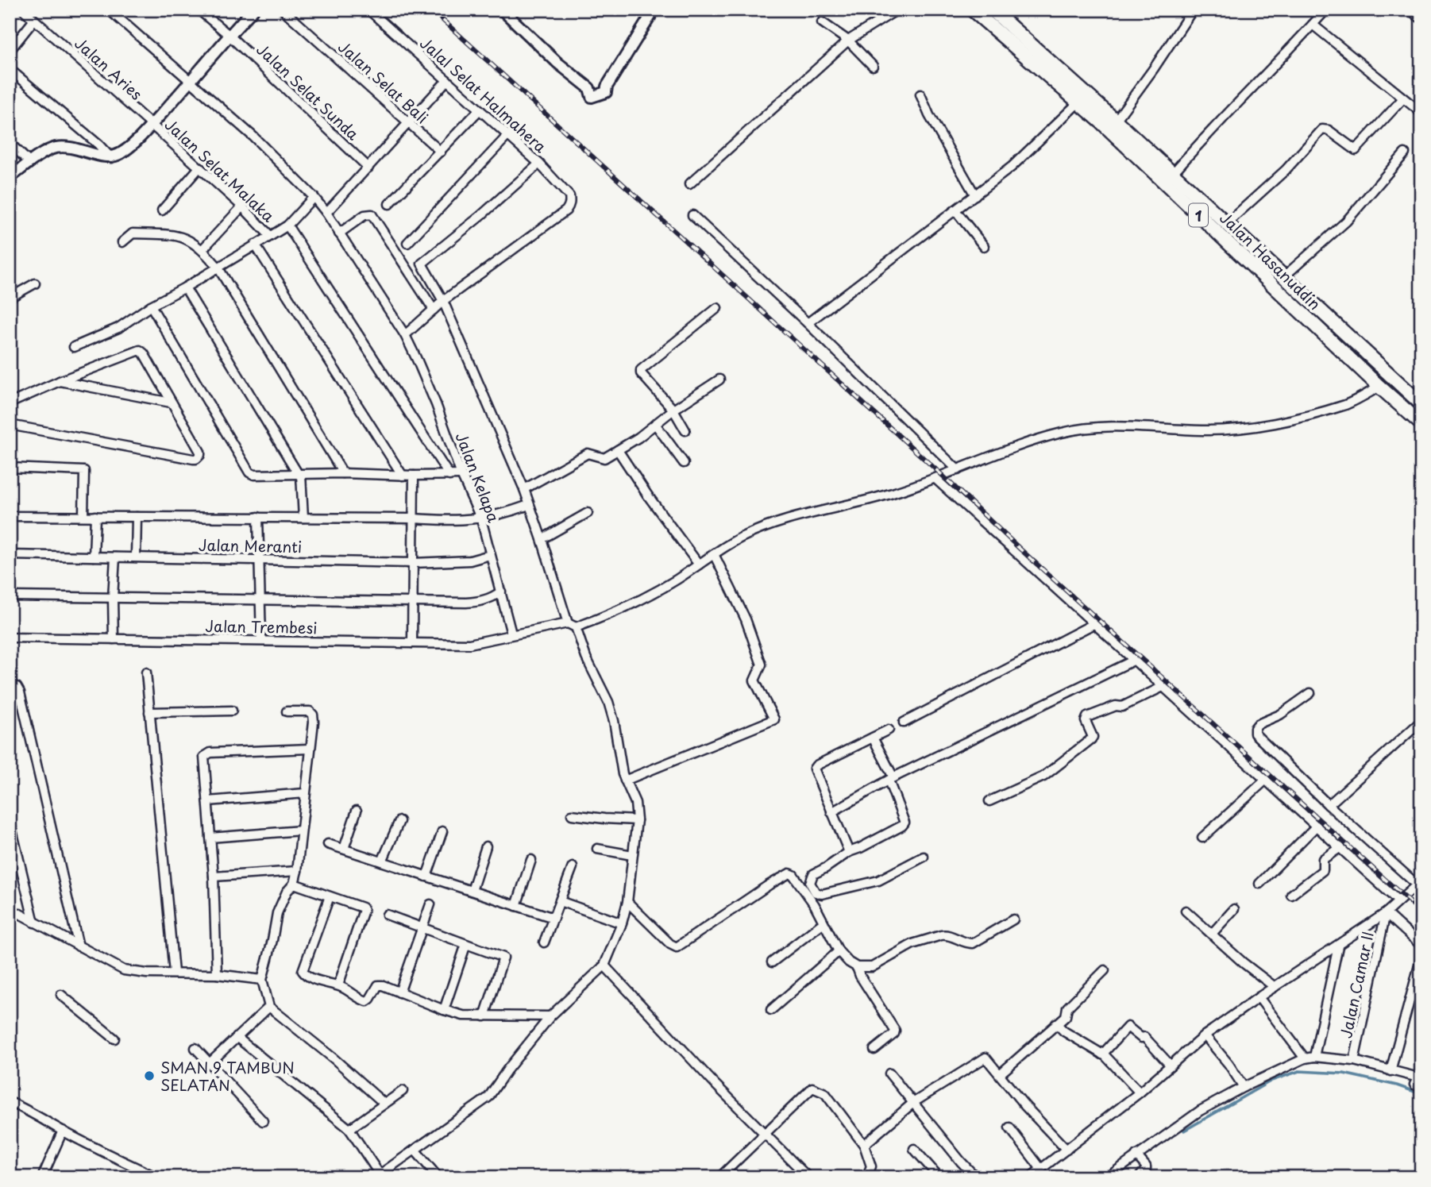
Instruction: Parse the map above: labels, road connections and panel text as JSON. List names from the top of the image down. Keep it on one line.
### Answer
{"streets":{"highway":["1","Jalan Hasanuddin"],"street":["Jalan Aries","Jalan Selat Bali","Jalan Selat Sunda","Jalal Selat Halmahera","Jalan Selat Malaka","Jalan Kelapa","Jalan Meranti","Jalan Trembesi","Jalan Camar II"]},"crossings":[["Jalan Aries","Jalan Selat Malaka"],["Jalan Kelapa","Jalan Meranti"],["Jalan Kelapa","Jalan Trembesi"]],"places":["SMAN 9 TAMBUN SELATAN"]}
